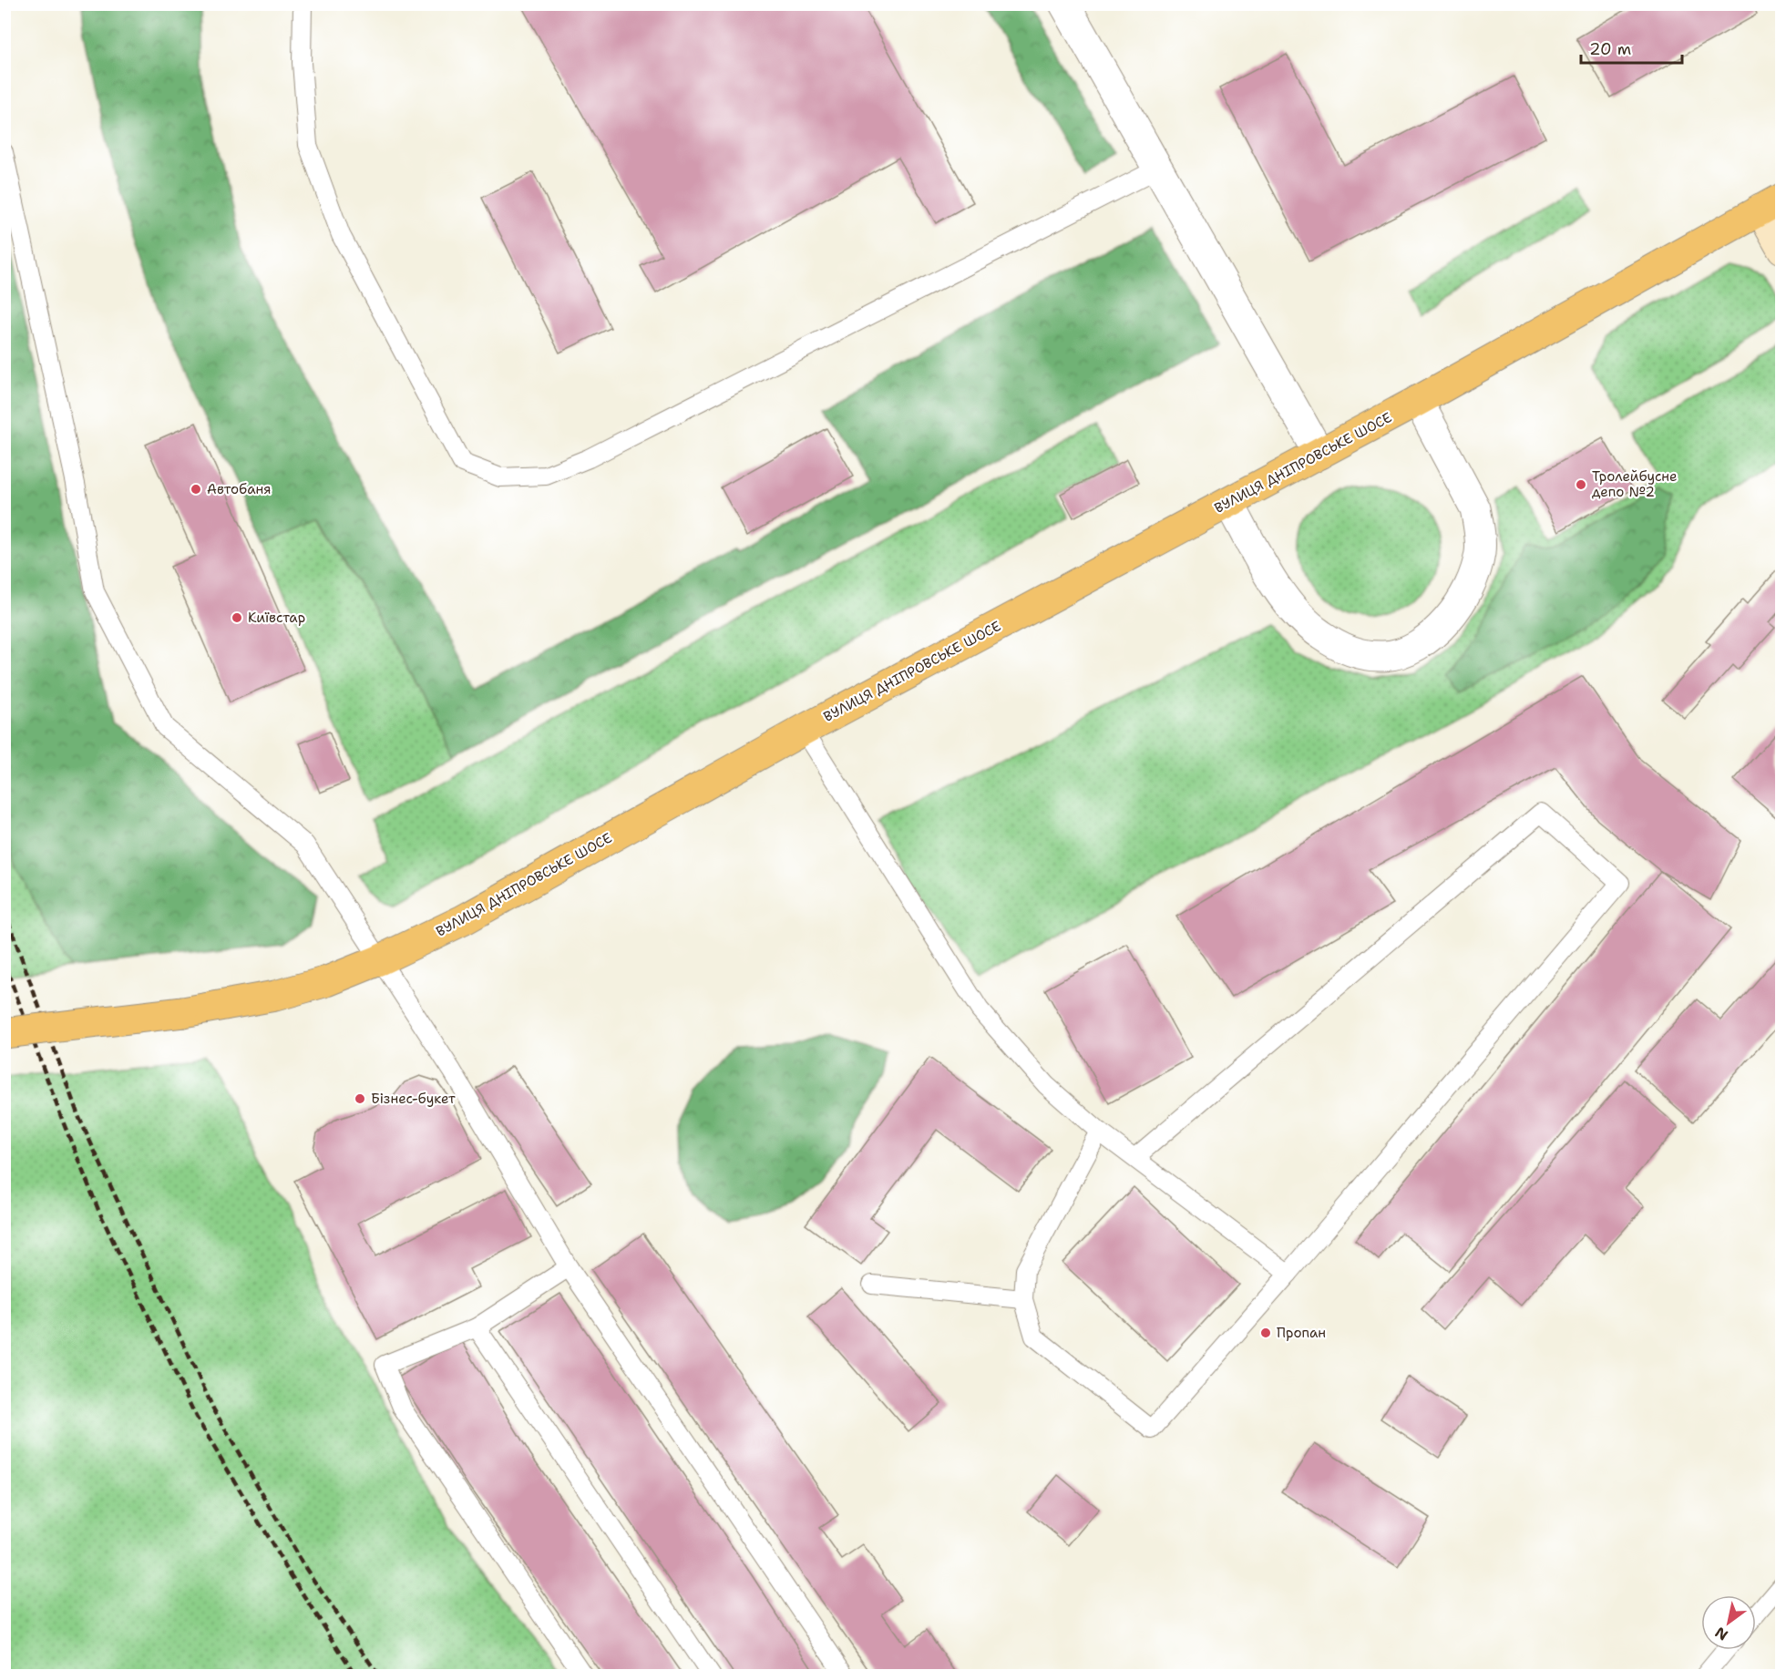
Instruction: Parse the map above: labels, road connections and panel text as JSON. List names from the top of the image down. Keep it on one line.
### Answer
{"streets":{"main road":["ВУЛИЦЯ ДНІПРОВСЬКЕ ШОСЕ"]},"places":["Тролейбусне депо №2","Автобаня","Київстар","Бізнес-букет","Пропан"],"scale_bar":"20 m","north":"bottom left"}
